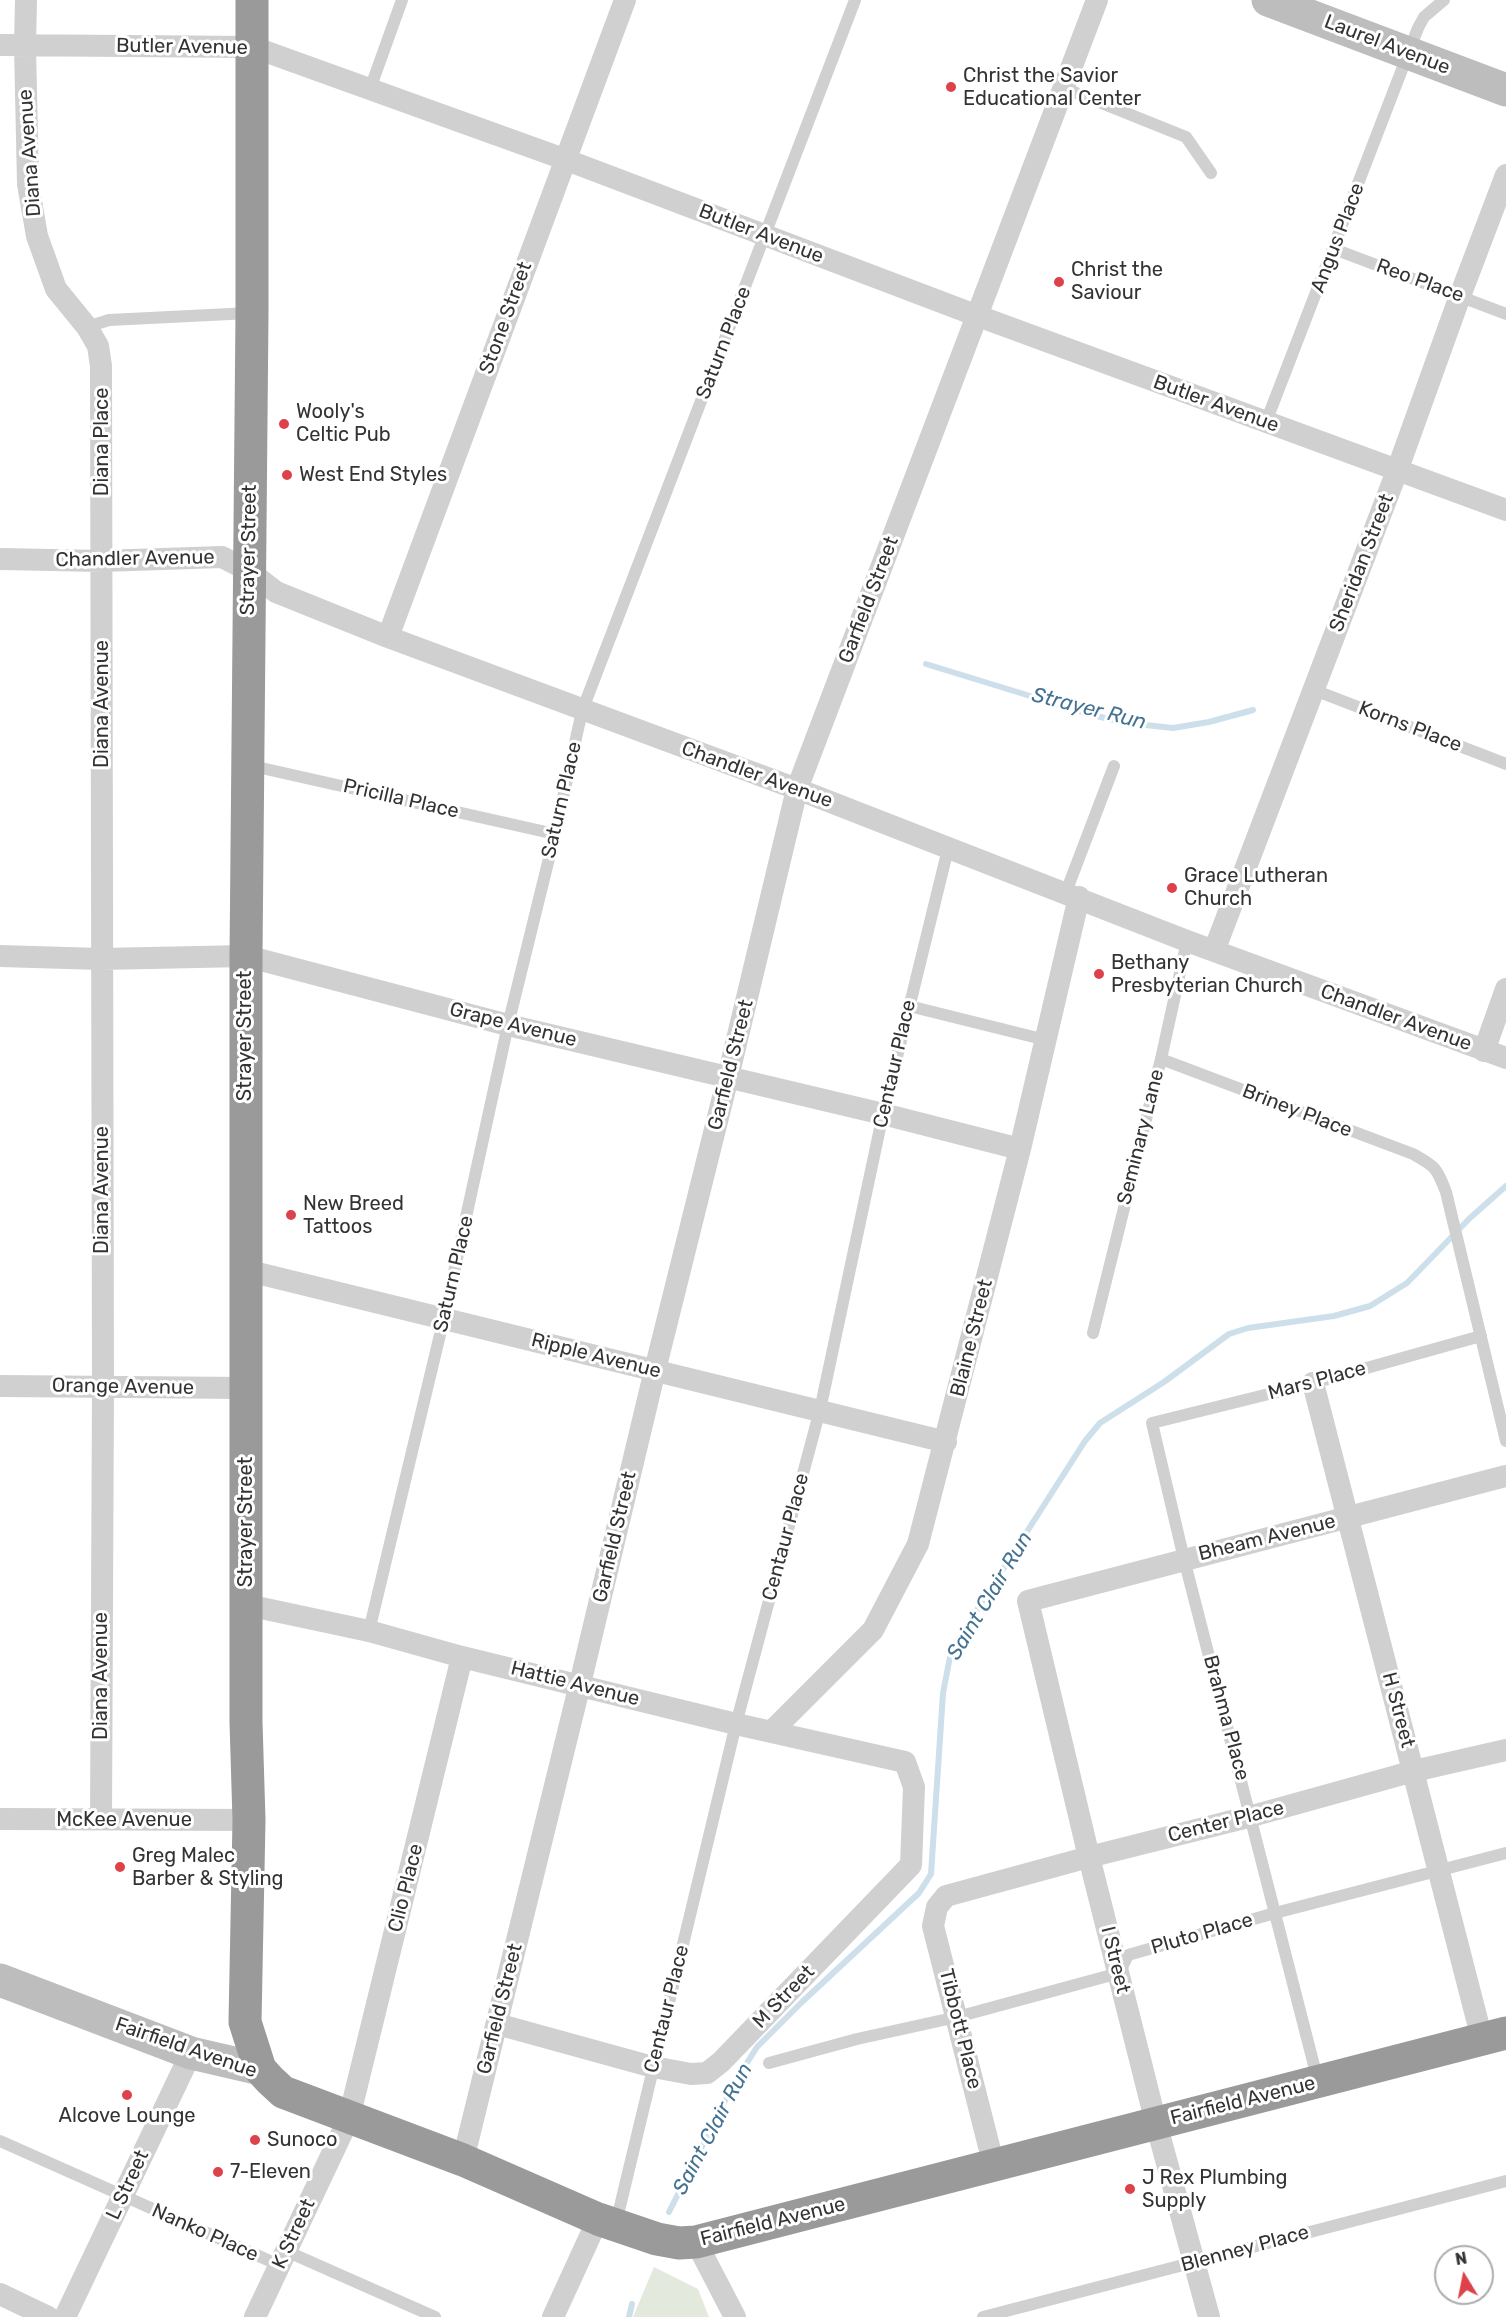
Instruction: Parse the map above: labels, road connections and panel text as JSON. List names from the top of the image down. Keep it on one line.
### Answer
{"streets":{"highway":["Strayer Street","Fairfield Avenue"],"street":["Laurel Avenue","Butler Avenue","Diana Avenue","Stone Street","Diana Place","Chandler Avenue","Sheridan Street","Garfield Street","Grape Avenue","Blaine Street","Ripple Avenue","Orange Avenue","Bheam Avenue","Hattie Avenue","H Street","McKee Avenue","Center Place","Clio Place","I Street","M Street","Tibbott Place","L Street","K Street"],"lane":["Angus Place","Reo Place","Saturn Place","Korns Place","Pricilla Place","Centaur Place","Briney Place","Seminary Lane","Mars Place","Brahma Place","Pluto Place","Nanko Place","Blenney Place"]},"crossings":[["Laurel Avenue","Angus Place"],["Butler Avenue","Diana Avenue"],["Butler Avenue","Angus Place"],["Butler Avenue","Stone Street"],["Butler Avenue","Saturn Place"],["Butler Avenue","Strayer Street"],["Butler Avenue","Sheridan Street"],["Butler Avenue","Garfield Street"],["Diana Avenue","Diana Place"],["Diana Avenue","Chandler Avenue"],["Diana Avenue","Grape Avenue"],["Diana Avenue","Orange Avenue"],["Diana Avenue","McKee Avenue"],["Angus Place","Reo Place"],["Reo Place","Sheridan Street"],["Stone Street","Chandler Avenue"],["Saturn Place","Chandler Avenue"],["Saturn Place","Pricilla Place"],["Saturn Place","Grape Avenue"],["Saturn Place","Ripple Avenue"],["Saturn Place","Hattie Avenue"],["Diana Place","Chandler Avenue"],["Strayer Street","Chandler Avenue"],["Strayer Street","Pricilla Place"],["Strayer Street","Grape Avenue"],["Strayer Street","Ripple Avenue"],["Strayer Street","Orange Avenue"],["Strayer Street","Hattie Avenue"],["Strayer Street","McKee Avenue"],["Strayer Street","Fairfield Avenue"],["Chandler Avenue","Sheridan Street"],["Chandler Avenue","Garfield Street"],["Chandler Avenue","Centaur Place"],["Chandler Avenue","Seminary Lane"],["Chandler Avenue","Blaine Street"],["Sheridan Street","Korns Place"],["Garfield Street","Grape Avenue"],["Garfield Street","Ripple Avenue"],["Garfield Street","Hattie Avenue"],["Garfield Street","M Street"],["Garfield Street","Fairfield Avenue"],["Grape Avenue","Centaur Place"],["Grape Avenue","Blaine Street"],["Centaur Place","Ripple Avenue"],["Centaur Place","Hattie Avenue"],["Centaur Place","M Street"],["Centaur Place","Fairfield Avenue"],["Briney Place","Seminary Lane"],["Briney Place","Mars Place"],["Blaine Street","Ripple Avenue"],["Blaine Street","Hattie Avenue"],["Mars Place","H Street"],["Mars Place","Brahma Place"],["Bheam Avenue","H Street"],["Bheam Avenue","Brahma Place"],["Bheam Avenue","I Street"],["Hattie Avenue","Clio Place"],["Hattie Avenue","M Street"],["H Street","Center Place"],["H Street","Pluto Place"],["H Street","Fairfield Avenue"],["Brahma Place","Center Place"],["Brahma Place","Pluto Place"],["Brahma Place","Fairfield Avenue"],["Center Place","I Street"],["Center Place","Tibbott Place"],["Clio Place","Fairfield Avenue"],["Clio Place","K Street"],["Pluto Place","I Street"],["I Street","Fairfield Avenue"],["I Street","Blenney Place"],["Tibbott Place","Fairfield Avenue"],["Fairfield Avenue","L Street"],["Fairfield Avenue","K Street"],["L Street","Nanko Place"],["Nanko Place","K Street"]],"water":["Strayer Run","Saint Clair Run"],"places":["Christ the Savior Educational Center","Christ the Saviour","Wooly's Celtic Pub","West End Styles","Grace Lutheran Church","Bethany Presbyterian Church","New Breed Tattoos","Greg Malec Barber & Styling","Alcove Lounge","Sunoco","7-Eleven","J Rex Plumbing Supply"],"north":"top"}
